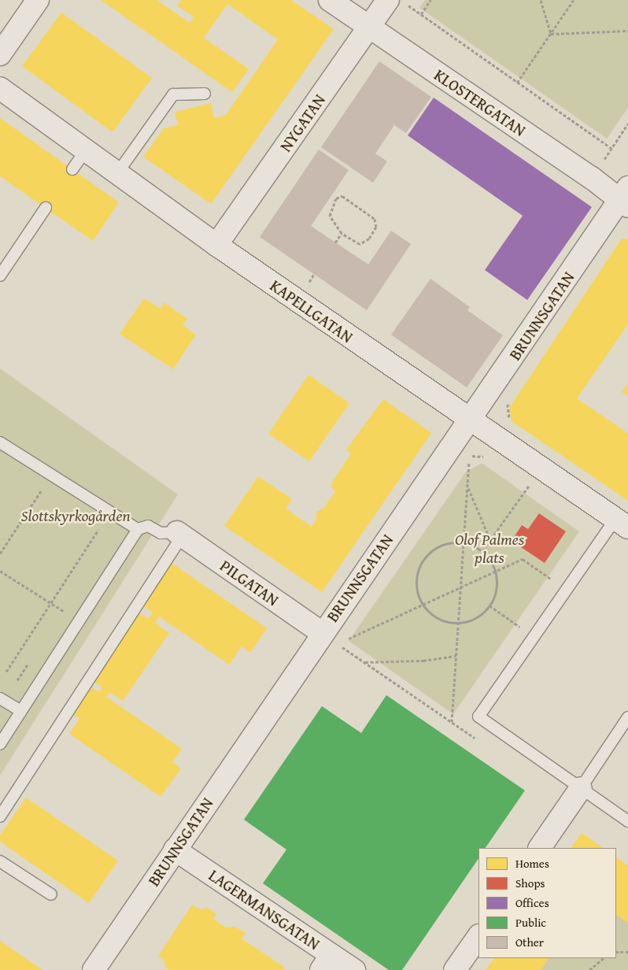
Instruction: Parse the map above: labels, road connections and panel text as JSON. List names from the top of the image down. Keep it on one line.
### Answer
{"streets":{"street":["KLOSTERGATAN","NYGATAN","KAPELLGATAN","BRUNNSGATAN","PILGATAN","LAGERMANSGATAN"]},"crossings":[["KLOSTERGATAN","NYGATAN"],["KLOSTERGATAN","BRUNNSGATAN"],["NYGATAN","KAPELLGATAN"],["KAPELLGATAN","BRUNNSGATAN"],["BRUNNSGATAN","PILGATAN"],["BRUNNSGATAN","LAGERMANSGATAN"]],"parks":["Slottskyrkogården","Olof Palmes plats"],"legend":["Homes","Shops","Offices","Public","Other"]}
